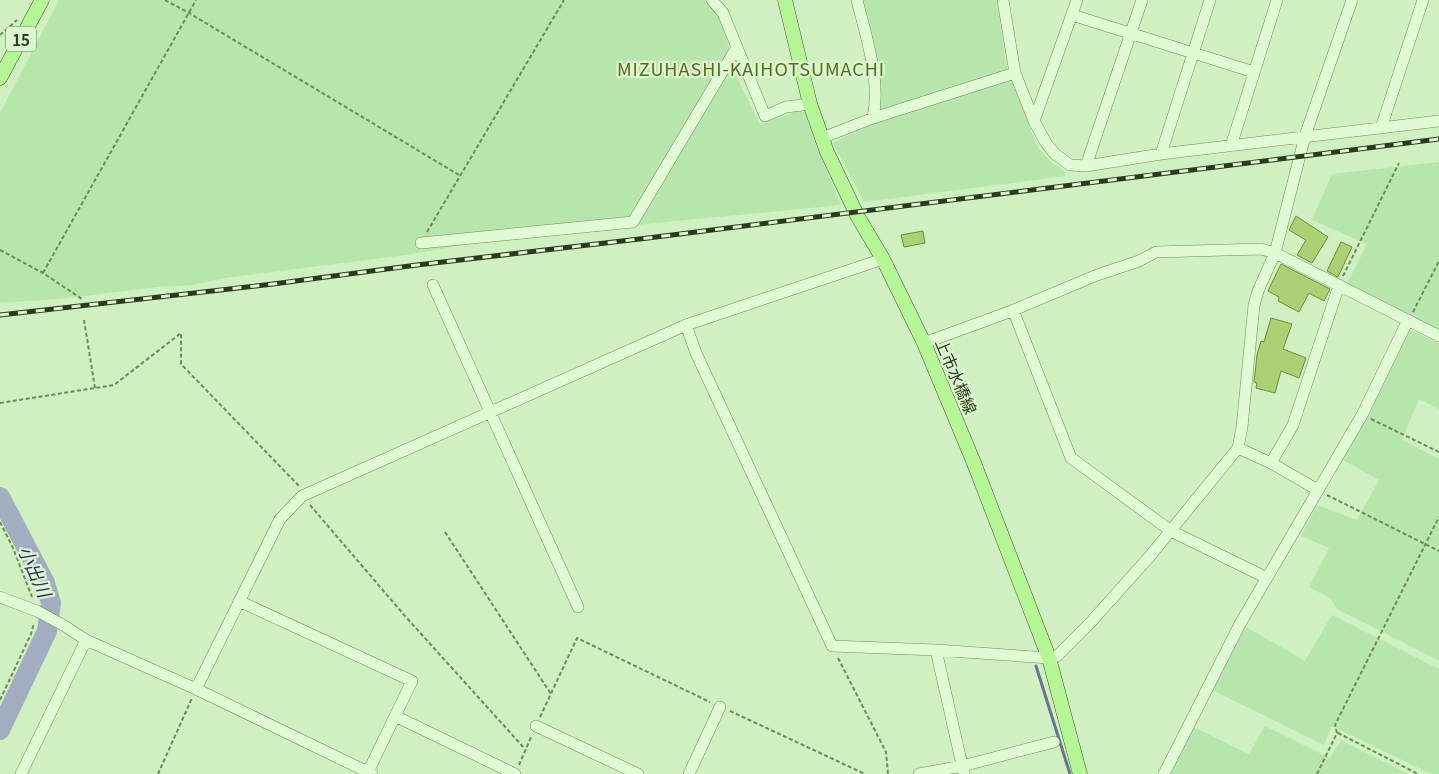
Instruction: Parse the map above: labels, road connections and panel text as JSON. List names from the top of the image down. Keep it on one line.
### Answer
{"streets":{"main road":["15","上市水橋線"]},"districts":["MIZUHASHI-KAIHOTSUMACHI"],"water":["小出川"]}
